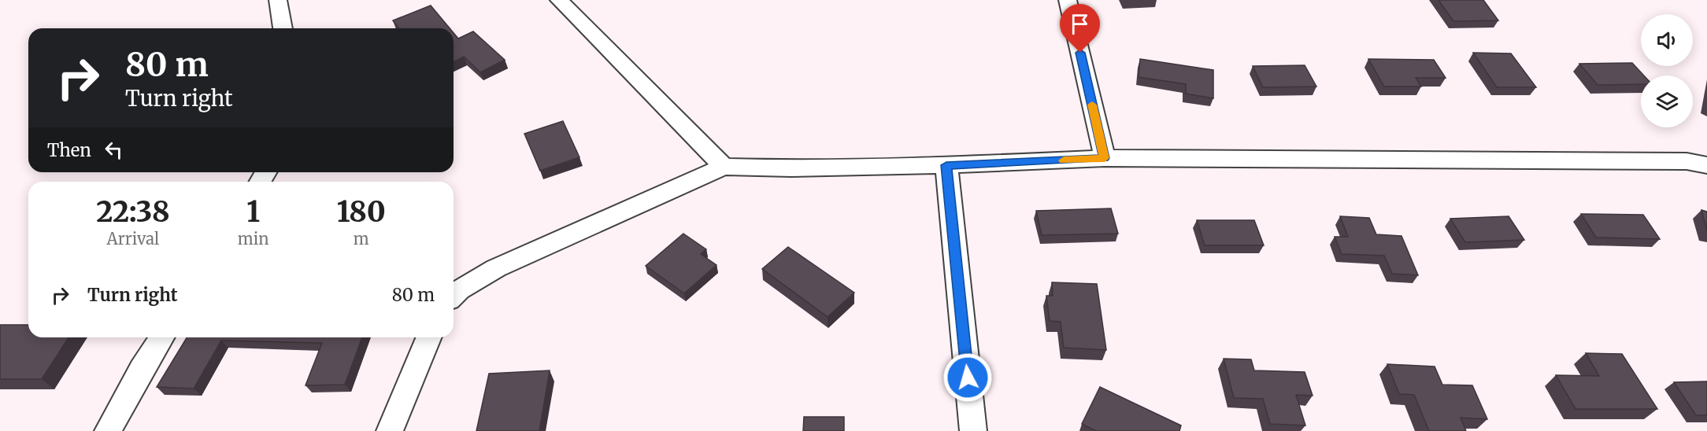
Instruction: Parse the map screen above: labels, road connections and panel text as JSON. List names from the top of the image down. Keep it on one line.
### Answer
{"page":{"turn":["80 m","Turn right"],"then":"Then","eta":["22:38","Arrival","1","min","180","m"],"list":[{"name":"Turn right","value":"80 m"}]}}
